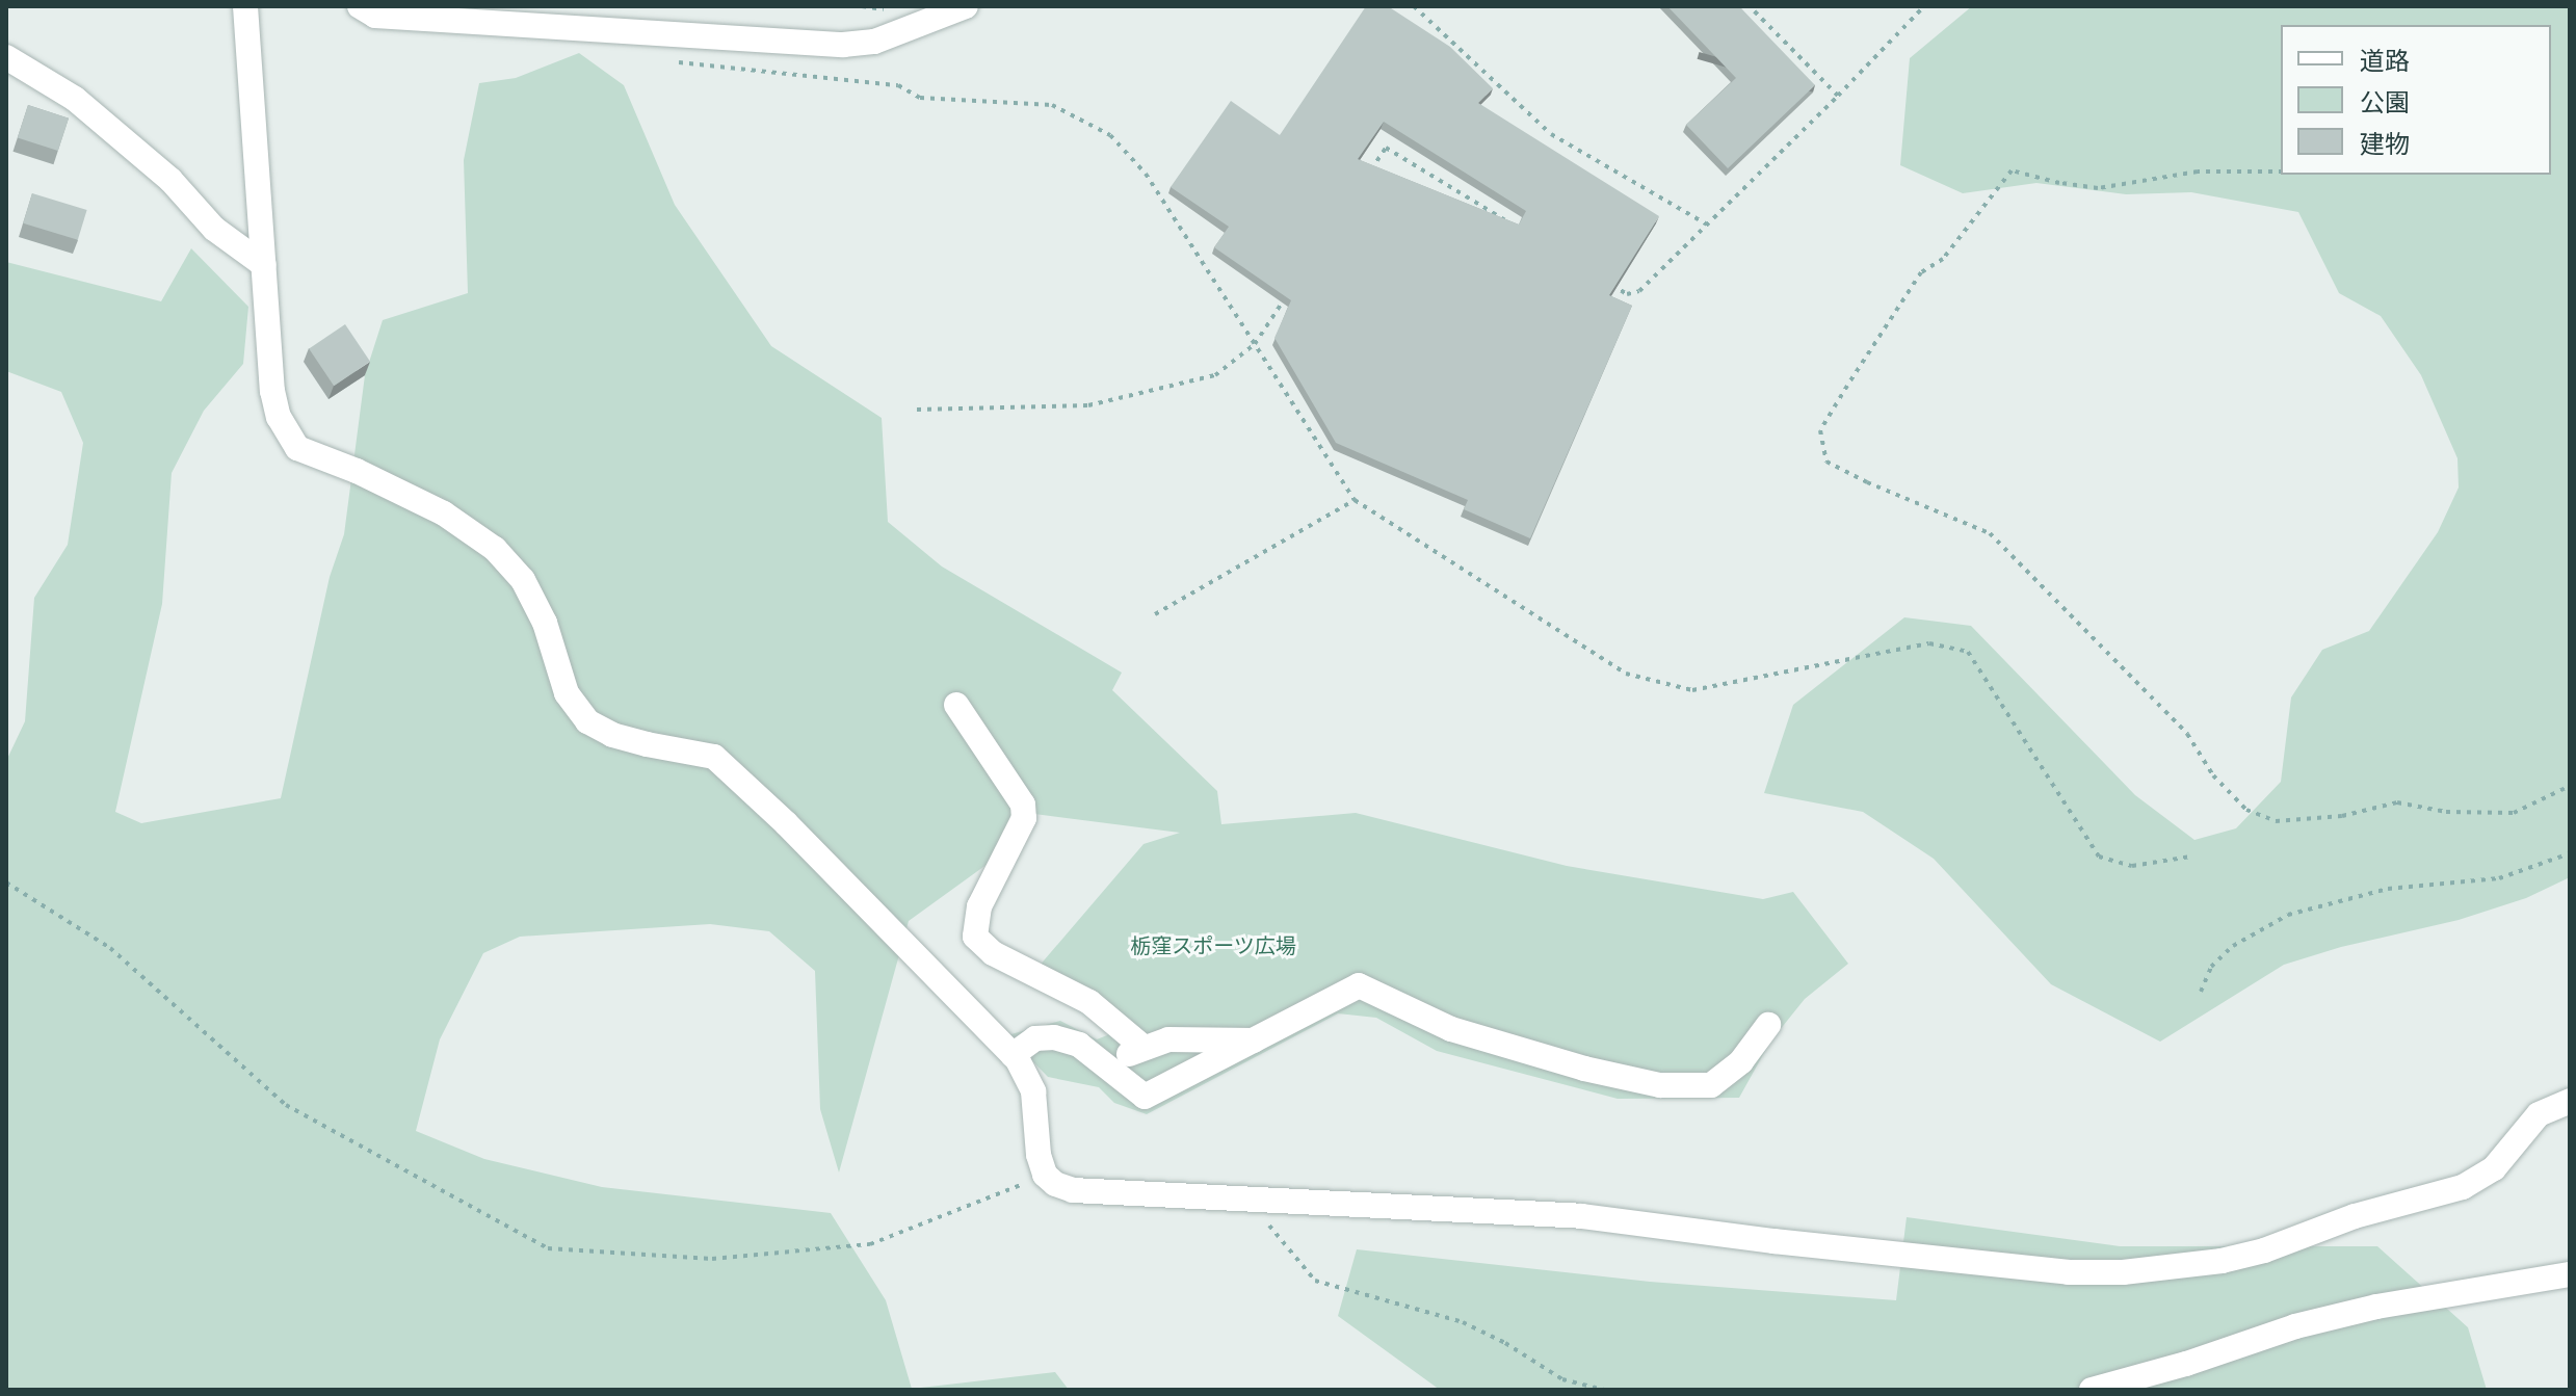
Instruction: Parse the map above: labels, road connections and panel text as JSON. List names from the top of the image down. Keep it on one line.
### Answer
{"parks":["栃窪スポーツ広場"],"legend":["道路","公園","建物"]}
